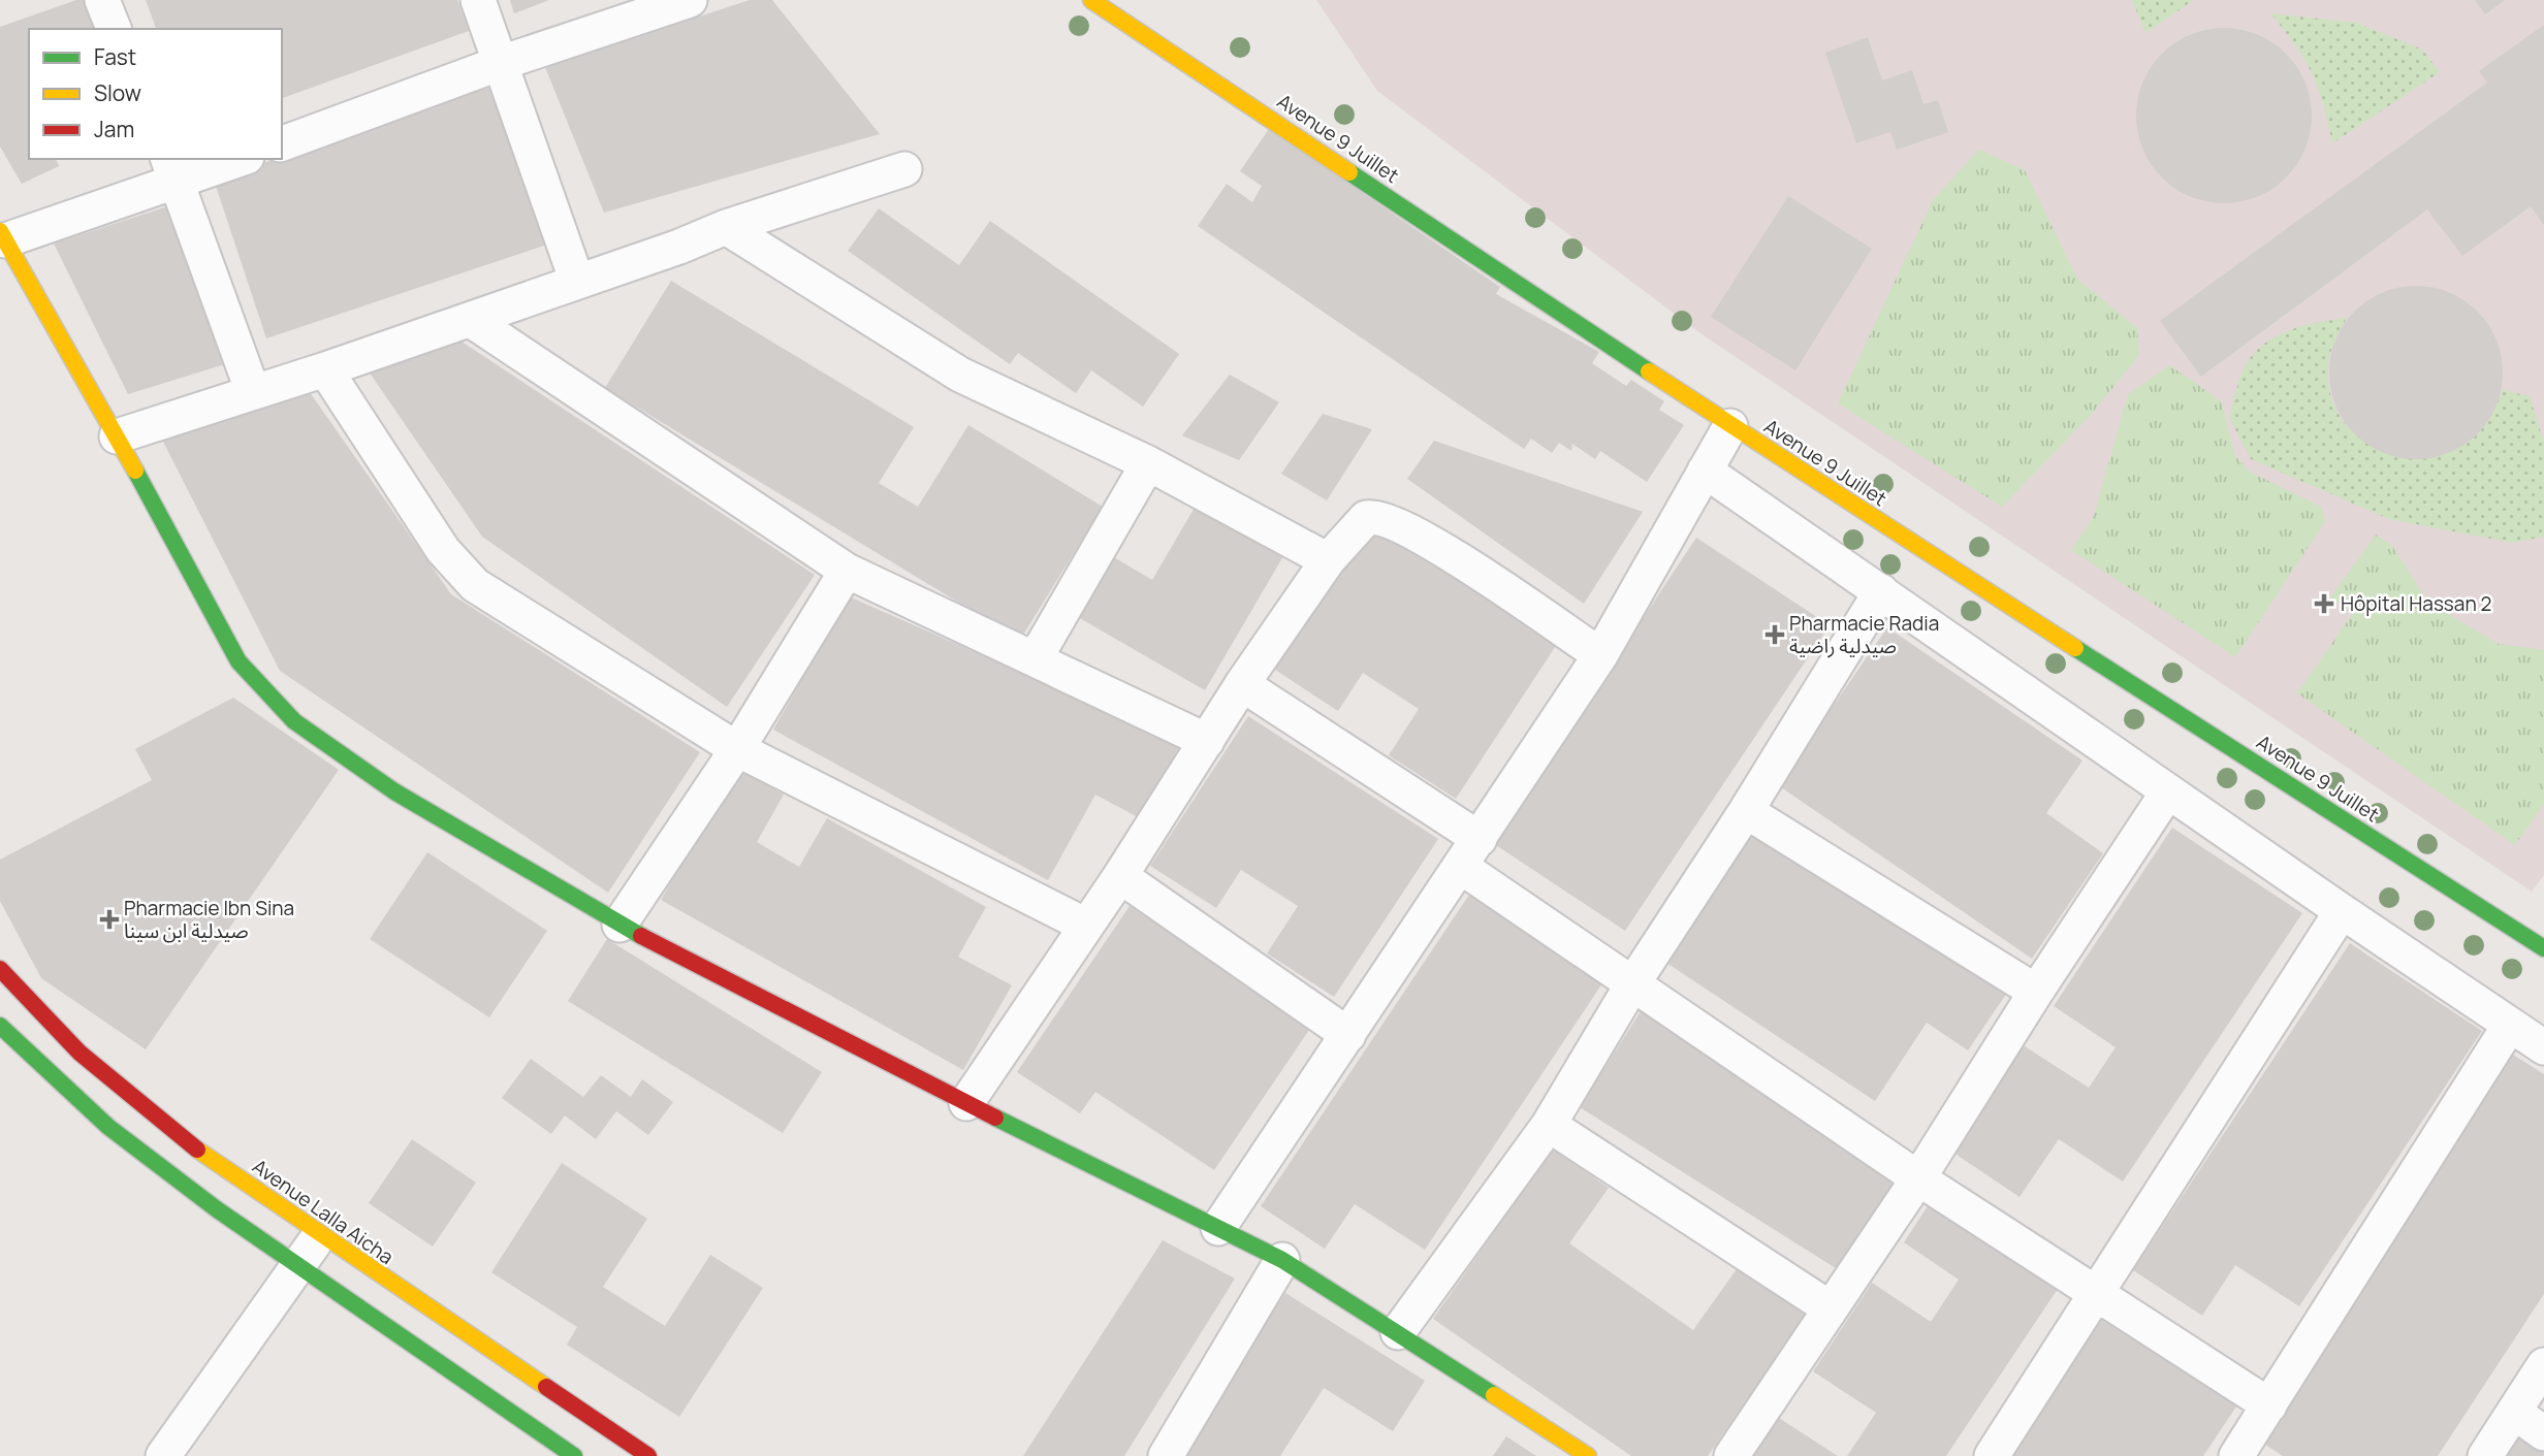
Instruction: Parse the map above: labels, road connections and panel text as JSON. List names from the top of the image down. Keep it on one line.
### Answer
{"streets":{"street":["Avenue 9 Juillet","Avenue Lalla Aicha"]},"places":{"health":["Hôpital Hassan 2","Pharmacie Radia صيدلية راضية","Pharmacie Ibn Sina صيدلية ابن سينا"]},"legend":["Fast","Slow","Jam"]}
